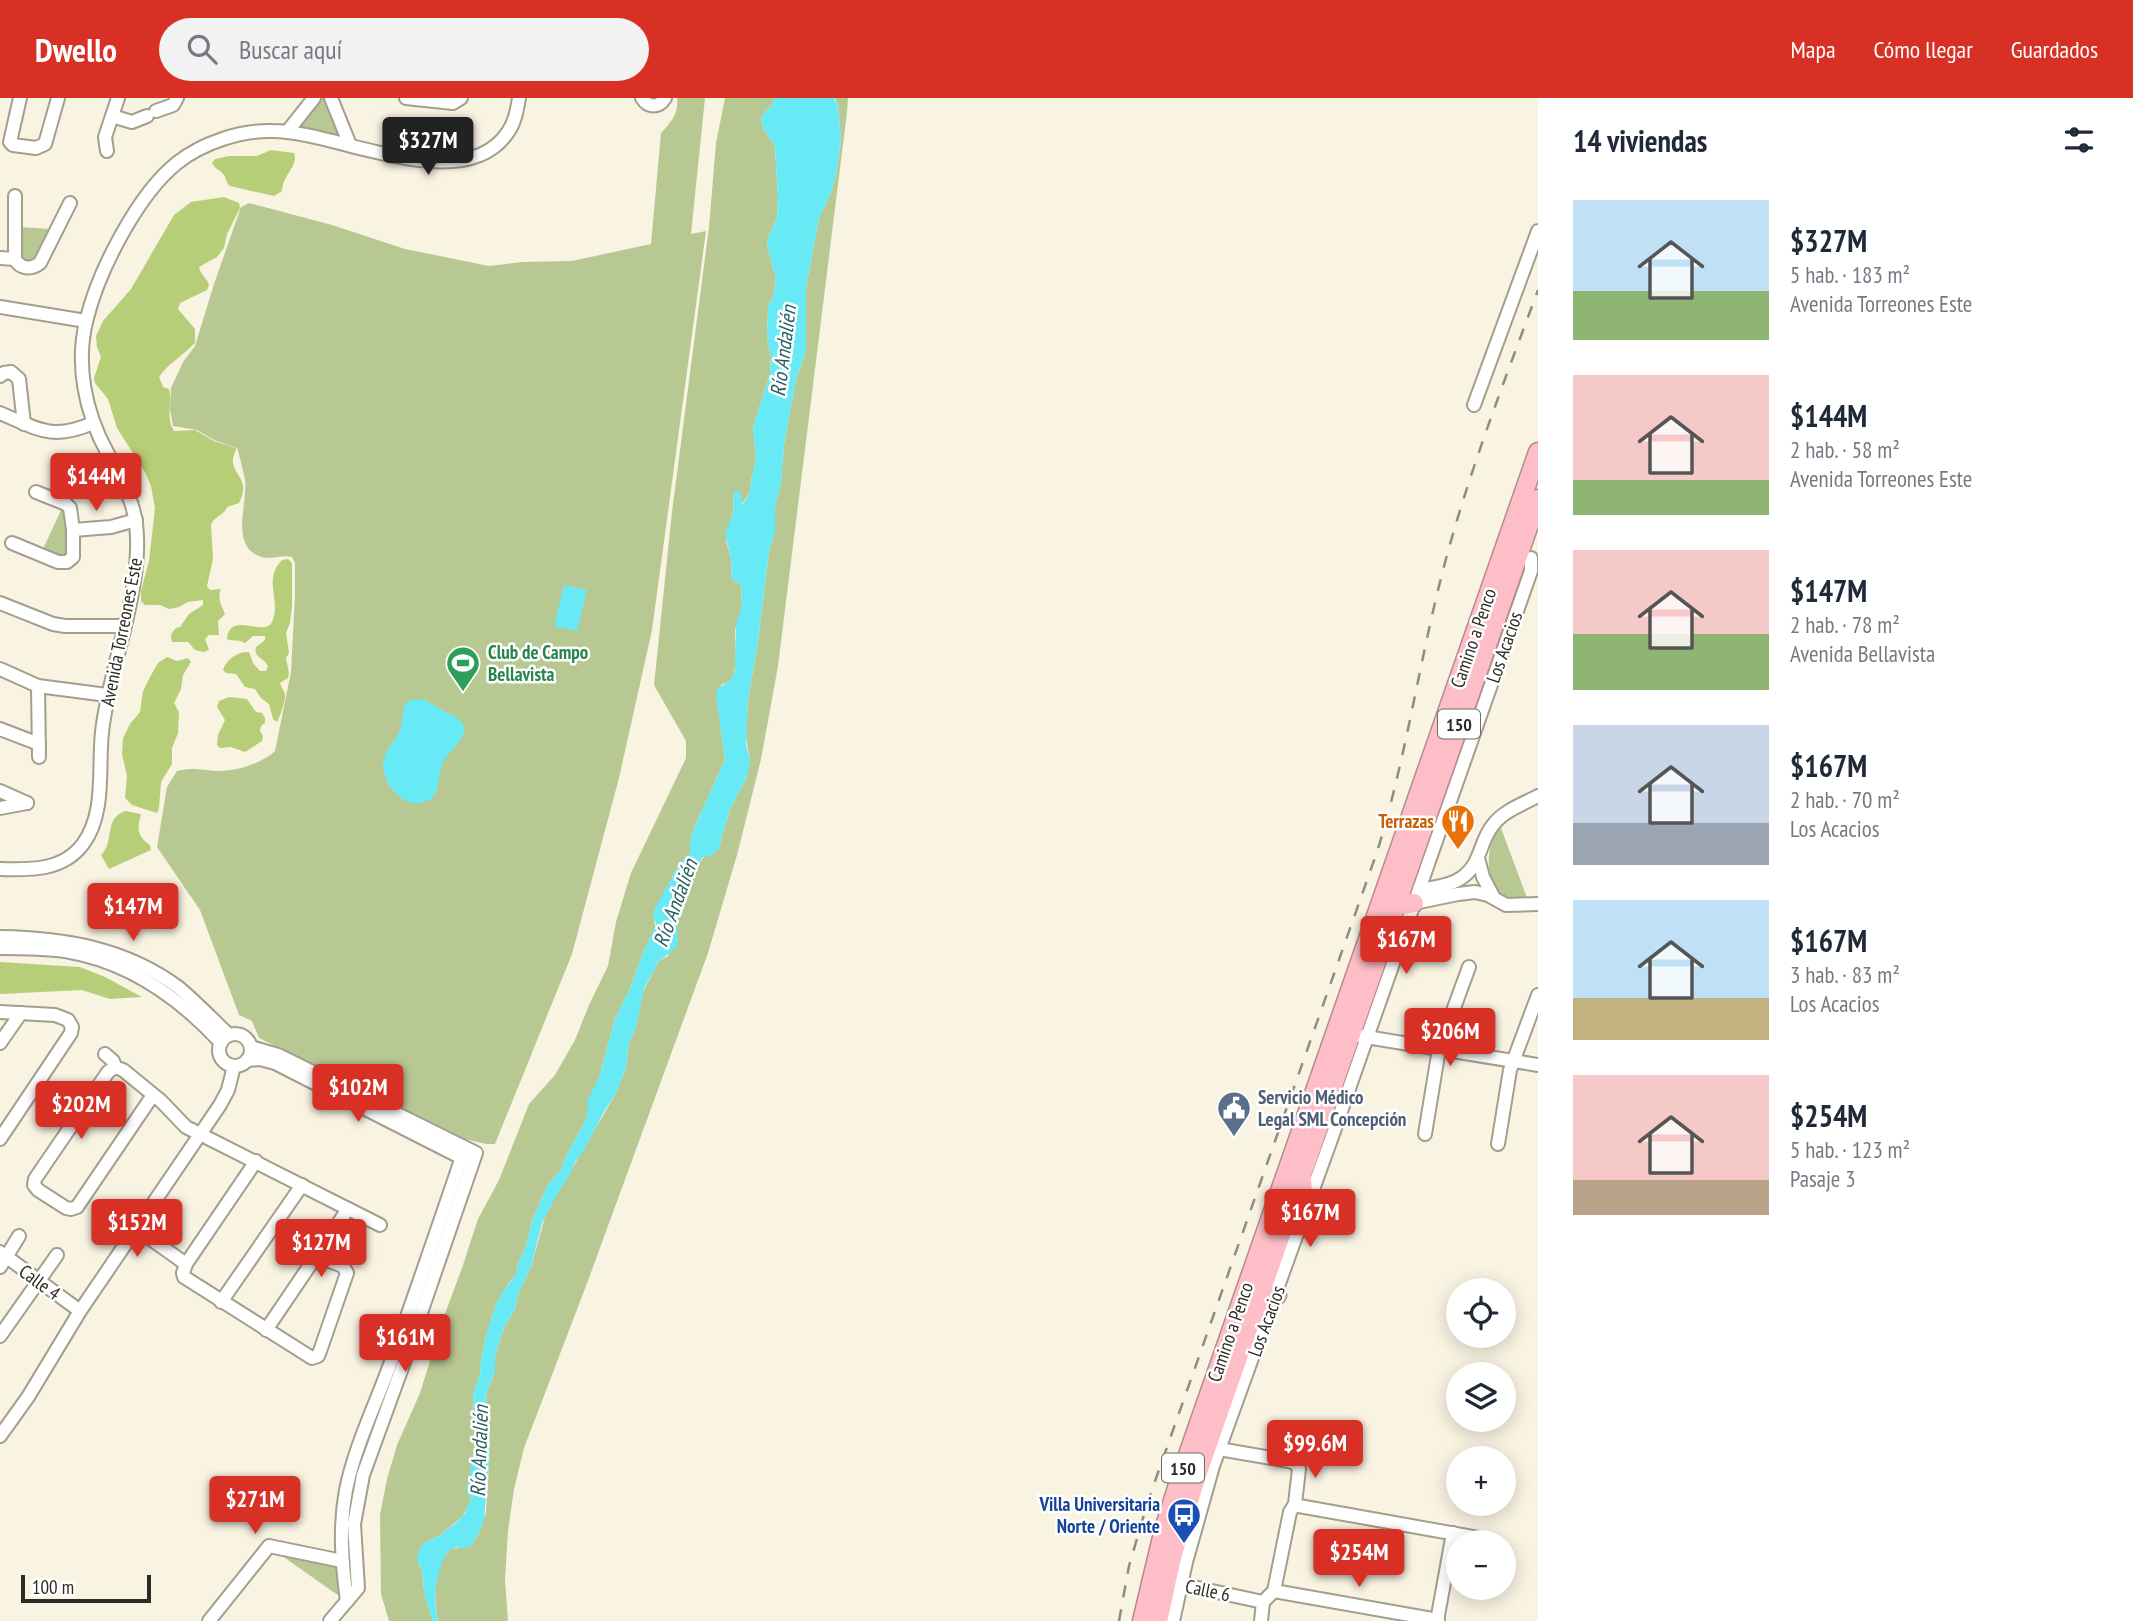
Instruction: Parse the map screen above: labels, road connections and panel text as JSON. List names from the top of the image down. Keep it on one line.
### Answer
{"streets":{"highway":["Camino a Penco","150"],"street":["Avenida Torreones Este","Los Acacios","Calle 4","Calle 6"]},"crossings":[["Camino a Penco","Los Acacios"],["Camino a Penco","Calle 6"],["Los Acacios","Calle 6"]],"water":["Río Andalién"],"places":{"sports":["Club de Campo Bellavista"],"restaurant":["Terrazas"],"public building":["Servicio Médico Legal SML Concepción"],"bus stop":["Villa Universitaria Norte / Oriente"]},"scale_bar":"100 m","page":{"header":"Dwello","search":"Buscar aquí","nav":["Mapa","Cómo llegar","Guardados"],"heading":"14 viviendas","price":["$327M","$144M","$147M","$167M","$206M","$102M","$202M","$167M","$152M","$127M","$161M","$99.6M","$271M","$254M"],"list":[{"name":"$327M","note":"5 hab. · 183 m² · Avenida Torreones Este"},{"name":"$144M","note":"2 hab. · 58 m² · Avenida Torreones Este"},{"name":"$147M","note":"2 hab. · 78 m² · Avenida Bellavista"},{"name":"$167M","note":"2 hab. · 70 m² · Los Acacios"},{"name":"$167M","note":"3 hab. · 83 m² · Los Acacios"},{"name":"$254M","note":"5 hab. · 123 m² · Pasaje 3"}],"map_buttons":["+","−"],"scale":"100 m"}}
